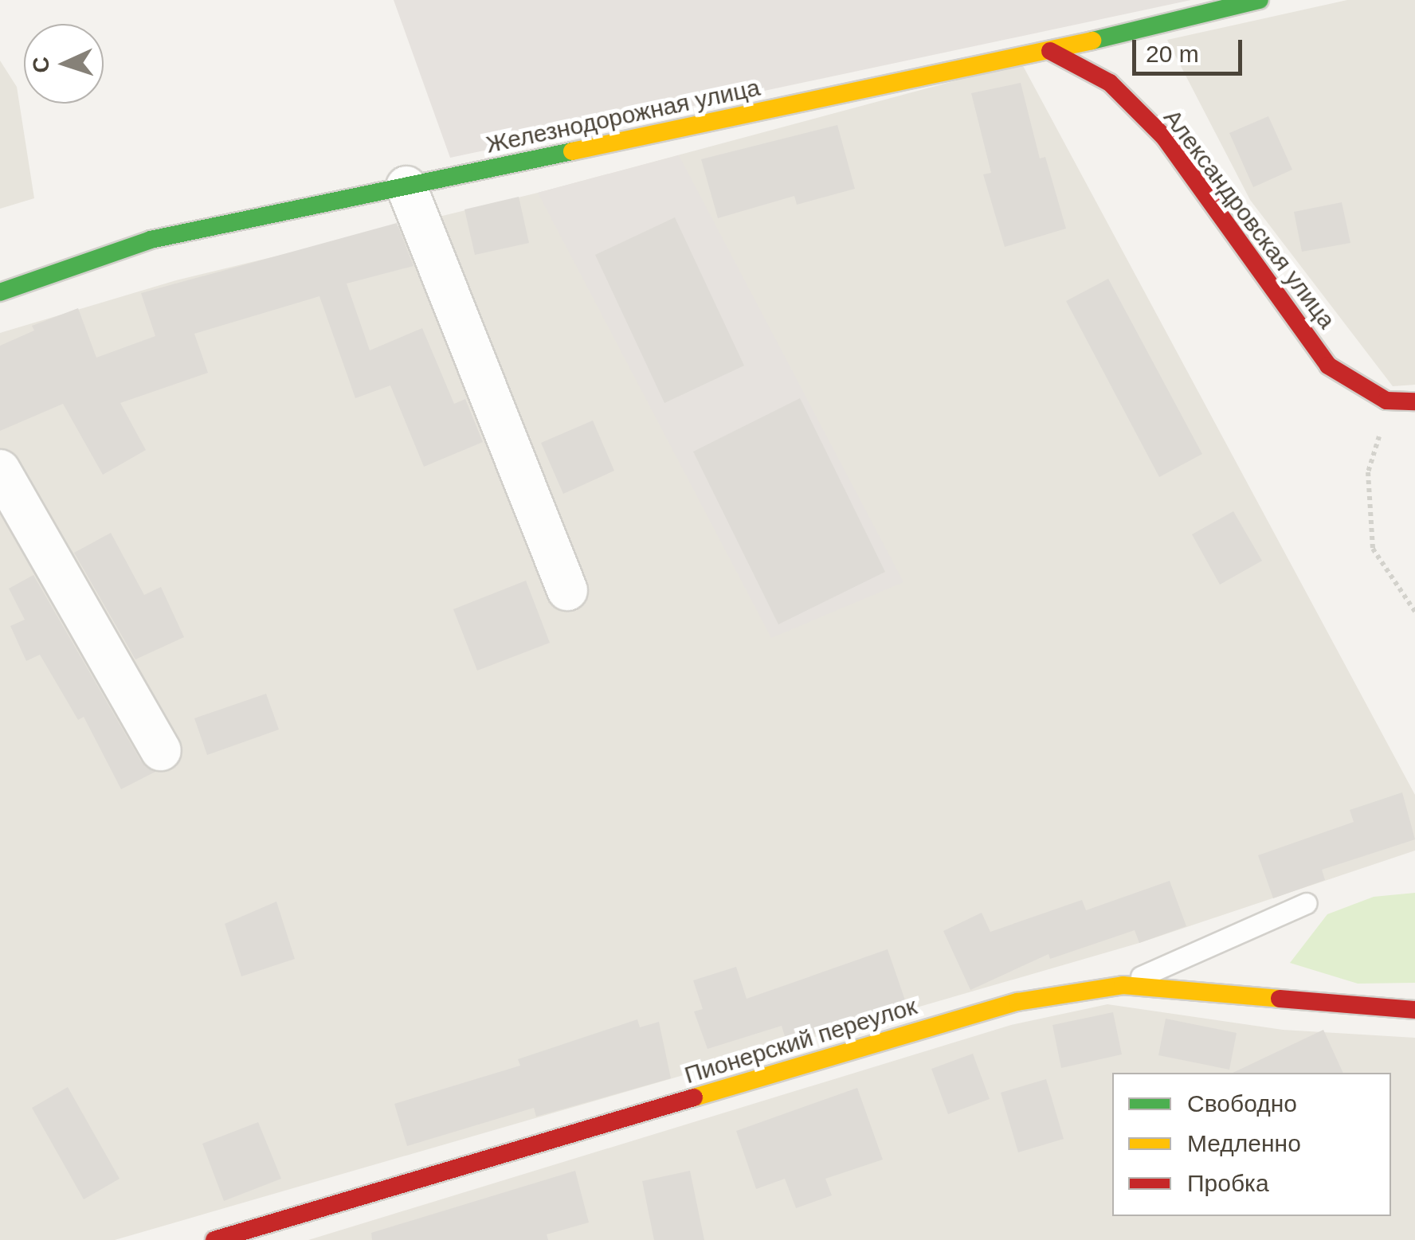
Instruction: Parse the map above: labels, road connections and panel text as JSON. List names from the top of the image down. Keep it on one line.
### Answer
{"streets":{"street":["Железнодорожная улица","Александровская улица","Пионерский переулок"]},"crossings":[["Железнодорожная улица","Александровская улица"]],"legend":["Свободно","Медленно","Пробка"],"scale_bar":"20 m","north":"left"}
